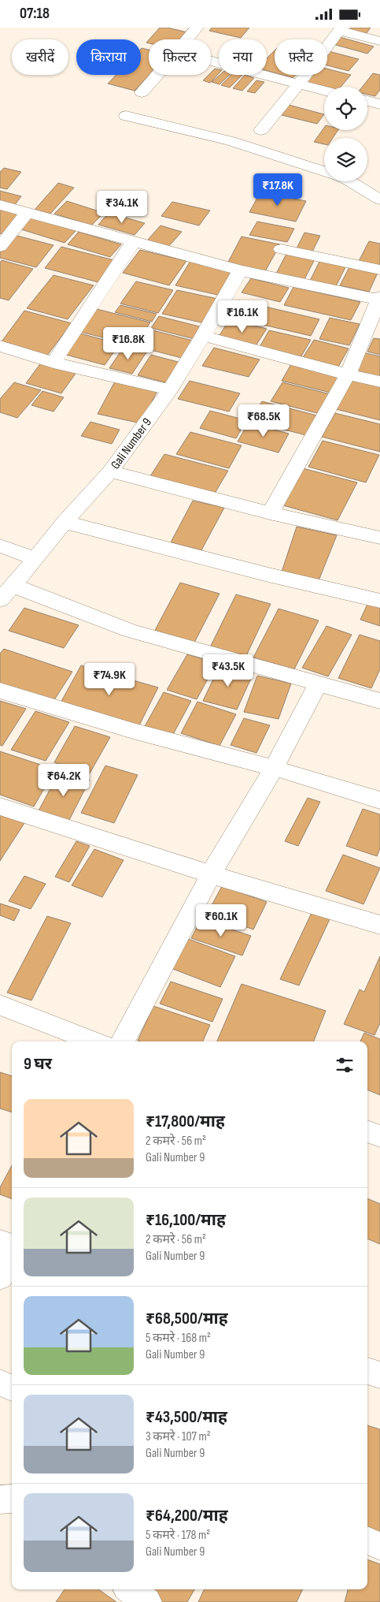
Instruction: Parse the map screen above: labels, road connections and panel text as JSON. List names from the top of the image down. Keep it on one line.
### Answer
{"streets":{"street":["Gali Number 9"]},"page":{"status":"07:18","chip":["खरीदें","किराया","फ़िल्टर","नया","फ़्लैट"],"price":["₹17.8K","₹34.1K","₹16.1K","₹16.8K","₹68.5K","₹43.5K","₹74.9K","₹64.2K","₹60.1K"],"heading":"9 घर","list":[{"name":"₹17,800/माह","note":"2 कमरे · 56 m² · Gali Number 9"},{"name":"₹16,100/माह","note":"2 कमरे · 56 m² · Gali Number 9"},{"name":"₹68,500/माह","note":"5 कमरे · 168 m² · Gali Number 9"},{"name":"₹43,500/माह","note":"3 कमरे · 107 m² · Gali Number 9"},{"name":"₹64,200/माह","note":"5 कमरे · 178 m² · Gali Number 9"}]}}
